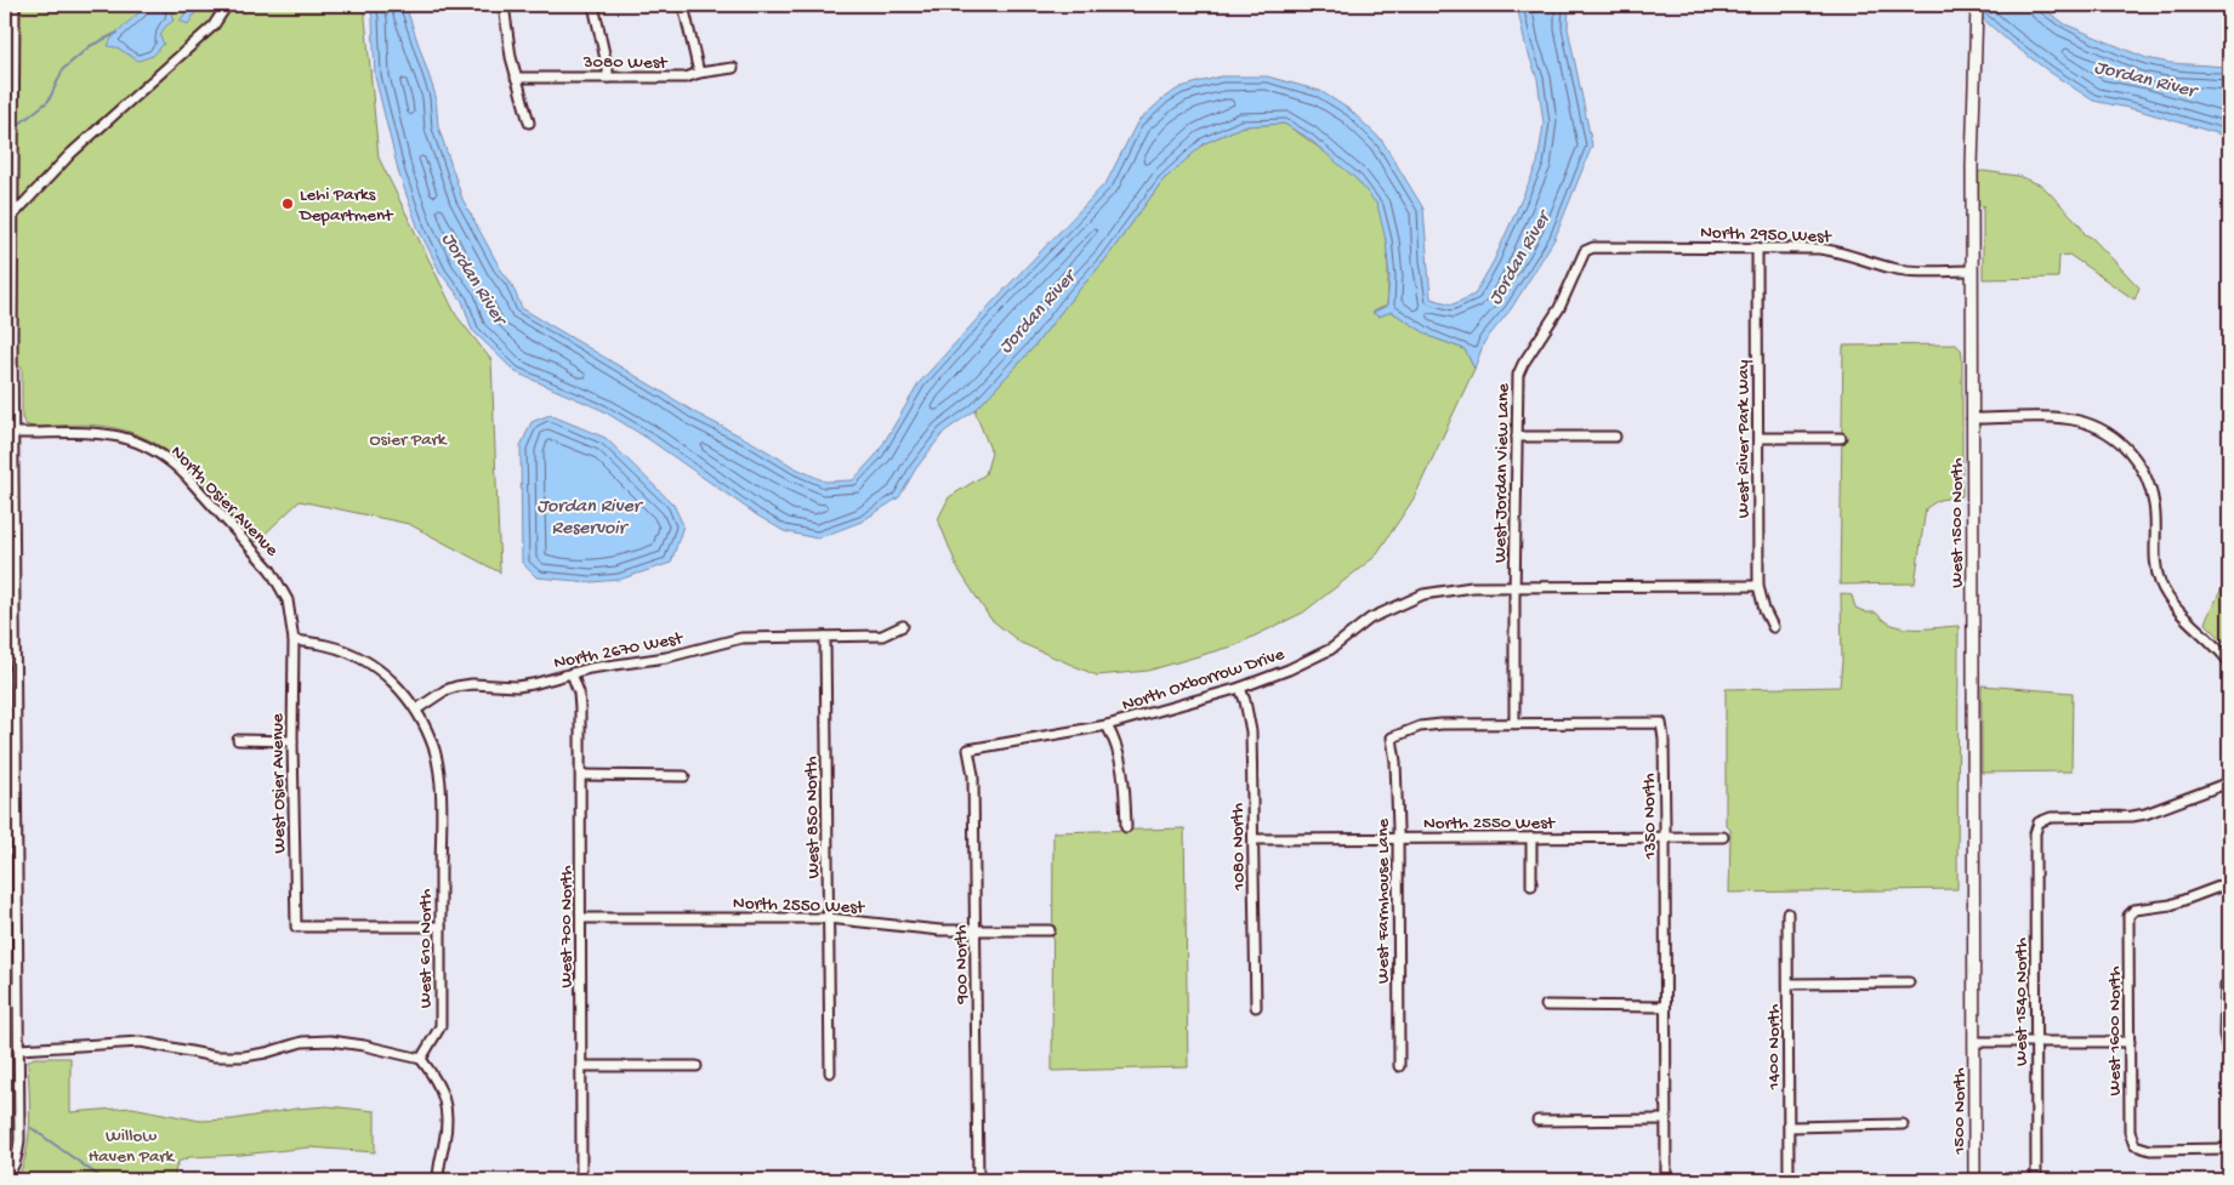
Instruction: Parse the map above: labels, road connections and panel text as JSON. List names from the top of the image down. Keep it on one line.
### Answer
{"streets":{"street":["3080 West","North 2950 West","West River Park Way","West Jordan View Lane","North Osier Avenue","West 1500 North","North 2670 West","North Oxborrow Drive","West Osier Avenue","1350 North","West 850 North","North 2550 West","1080 North","West Farmhouse Lane","West 700 North","West 610 North","900 North","West 1540 North","West 1600 North","1400 North","1500 North"]},"crossings":[["North 2950 West","West River Park Way"],["North 2950 West","West Jordan View Lane"],["North 2950 West","West 1500 North"],["West River Park Way","North Oxborrow Drive"],["West Jordan View Lane","North Oxborrow Drive"],["West Jordan View Lane","1350 North"],["North Osier Avenue","West Osier Avenue"],["West 1500 North","1500 North"],["North 2670 West","West 850 North"],["North 2670 West","West 700 North"],["North 2670 West","West 610 North"],["North Oxborrow Drive","1080 North"],["North Oxborrow Drive","900 North"],["West Osier Avenue","West 610 North"],["1350 North","North 2550 West"],["1350 North","West Farmhouse Lane"],["West 850 North","North 2550 West"],["North 2550 West","1080 North"],["North 2550 West","West Farmhouse Lane"],["North 2550 West","West 700 North"],["North 2550 West","900 North"]],"water":["Jordan River","Jordan River Reservoir"],"parks":["Osier Park","Willow Haven Park"],"places":["Lehi Parks Department"]}
